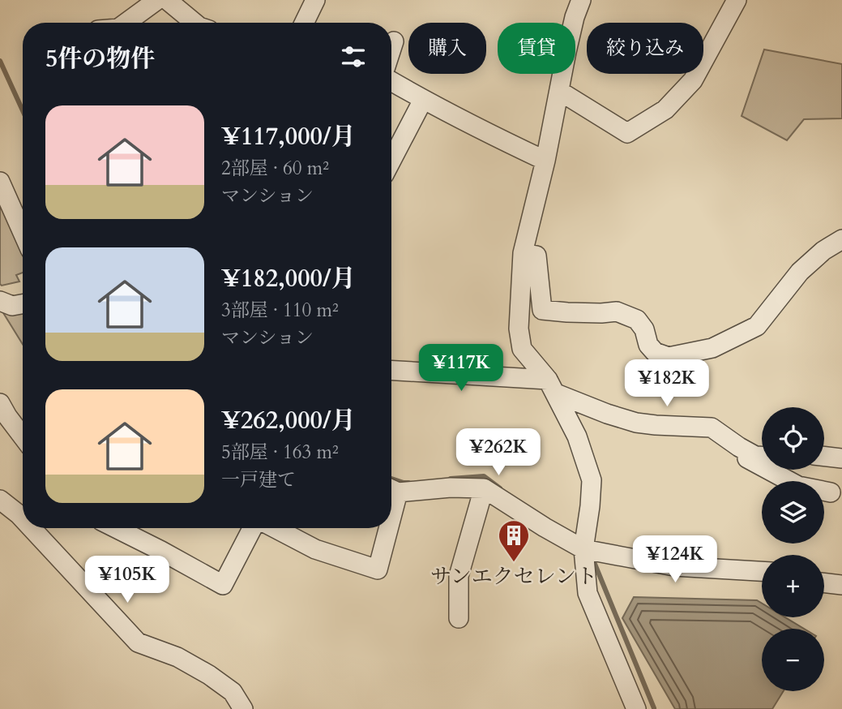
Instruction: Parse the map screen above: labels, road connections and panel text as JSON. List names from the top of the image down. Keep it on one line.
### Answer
{"places":{"building":["サンエクセレント"]},"page":{"chip":["購入","賃貸","絞り込み"],"heading":"5件の物件","list":[{"name":"¥117,000/月","note":"2部屋 · 60 m² · マンション"},{"name":"¥182,000/月","note":"3部屋 · 110 m² · マンション"},{"name":"¥262,000/月","note":"5部屋 · 163 m² · 一戸建て"}],"price":["¥117K","¥182K","¥262K","¥124K","¥105K"],"map_buttons":["+","−"]}}
